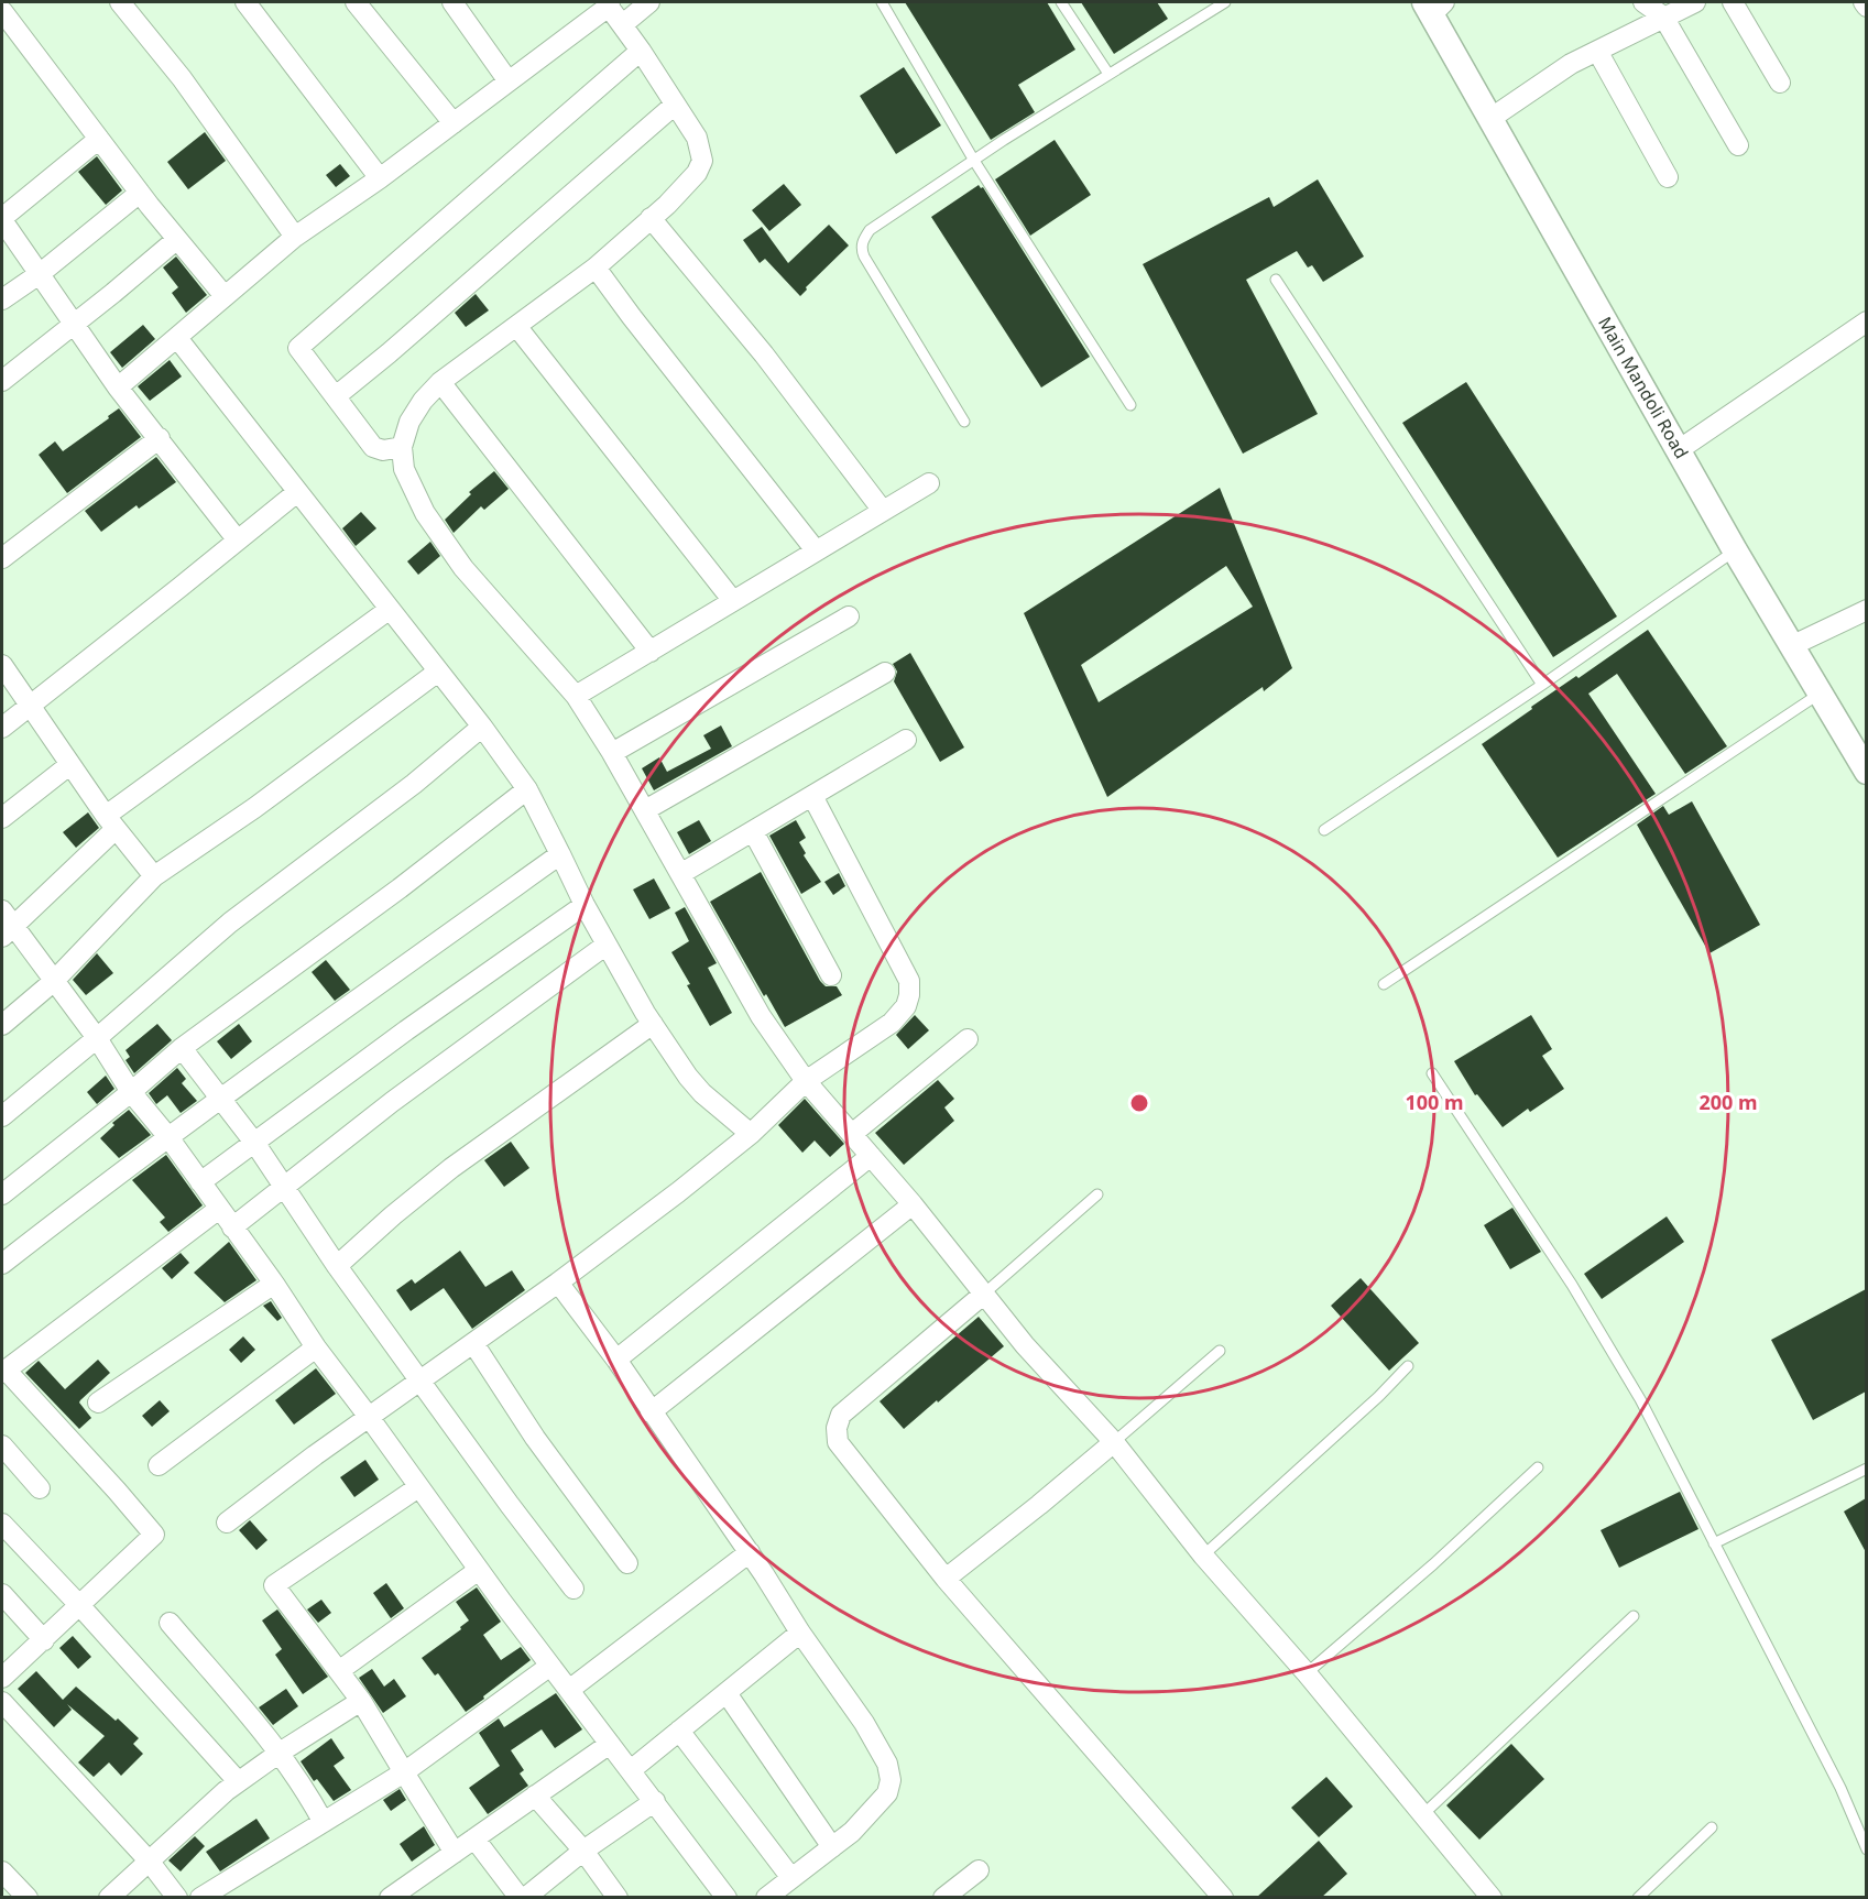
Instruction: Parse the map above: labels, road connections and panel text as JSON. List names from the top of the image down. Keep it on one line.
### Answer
{"streets":{"street":["Main Mandoli Road"]},"rings":["100 m","200 m"]}
